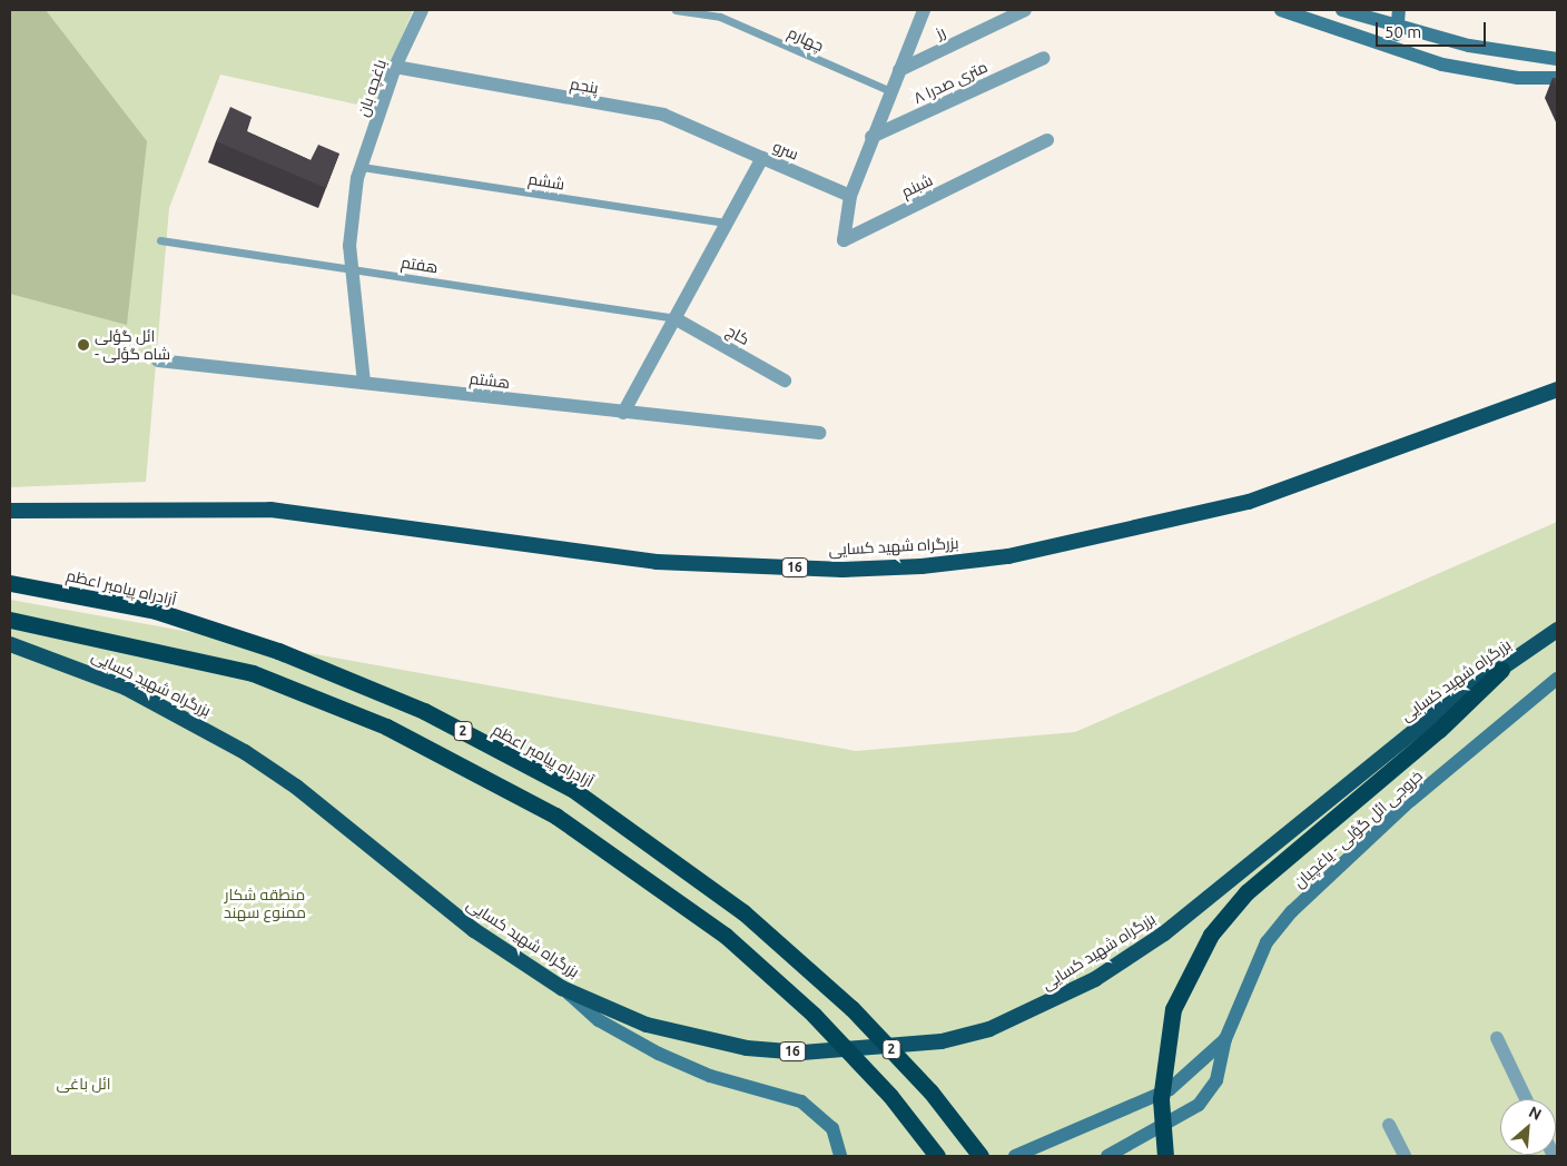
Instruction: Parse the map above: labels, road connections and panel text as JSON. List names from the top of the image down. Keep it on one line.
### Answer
{"streets":{"highway":["بزرگراه شهید کسایی","16","آزادراه پیامبر اعظم","2"],"main road":["خروجی ائل گؤلی - یاغچیان"],"street":["رز","۸ متری صدرا","پنجم","باغچه بان","سرو","شبنم","کاج","هشتم"],"lane":["چهارم","ششم","هفتم"]},"crossings":[["پنجم","باغچه بان"],["پنجم","سرو"],["باغچه بان","ششم"],["باغچه بان","هفتم"],["باغچه بان","هشتم"],["سرو","ششم"],["سرو","شبنم"],["سرو","هفتم"],["سرو","کاج"],["سرو","هشتم"],["هفتم","کاج"]],"parks":["منطقه شکار ممنوع سهند","ائل باغی"],"places":["ائل گؤلی - شاه گؤلی"],"scale_bar":"50 m","north":"top right"}
